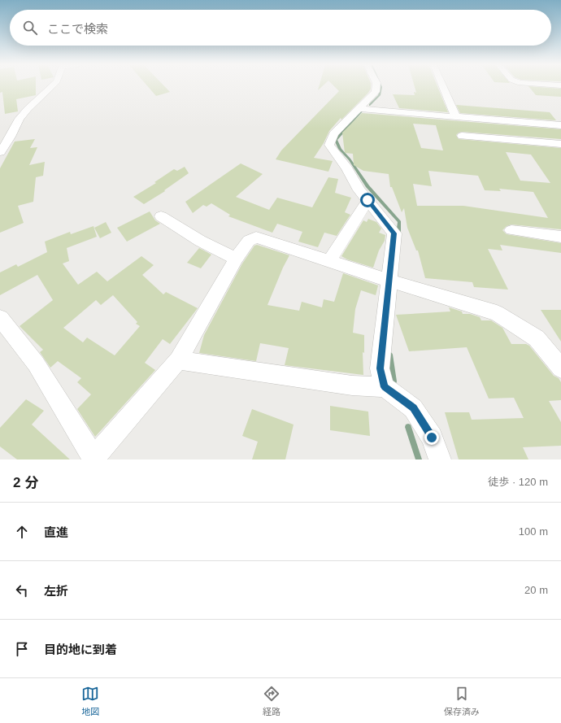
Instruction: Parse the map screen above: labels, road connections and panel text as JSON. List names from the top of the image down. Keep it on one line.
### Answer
{"page":{"search":"ここで検索","heading":["2 分","徒歩 · 120 m"],"list":[["直進","100 m"],["左折","20 m"],"目的地に到着"],"nav":["地図","経路","保存済み"]}}
